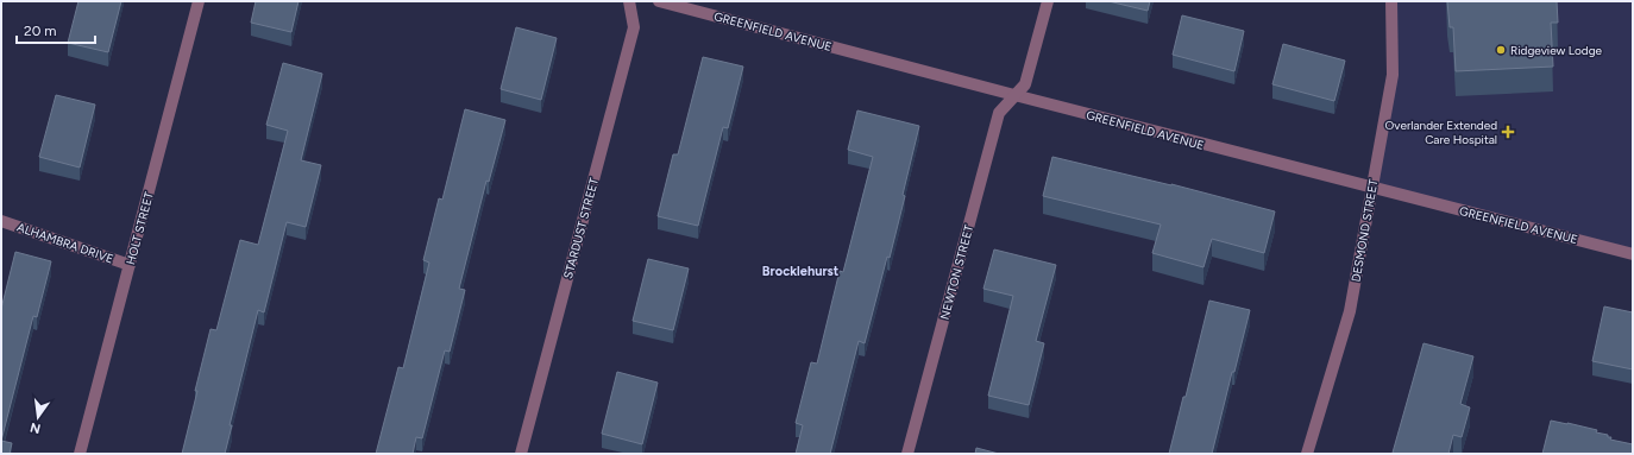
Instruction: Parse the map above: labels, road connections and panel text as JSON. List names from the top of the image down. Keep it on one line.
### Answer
{"streets":{"street":["GREENFIELD AVENUE","HOLT STREET","STARDUST STREET","DESMOND STREET","ALHAMBRA DRIVE","NEWTON STREET"]},"crossings":[["GREENFIELD AVENUE","DESMOND STREET"],["GREENFIELD AVENUE","NEWTON STREET"],["HOLT STREET","ALHAMBRA DRIVE"]],"districts":["Brocklehurst"],"places":{"other":["Ridgeview Lodge"],"health":["Overlander Extended Care Hospital"]},"scale_bar":"20 m","north":"bottom"}
